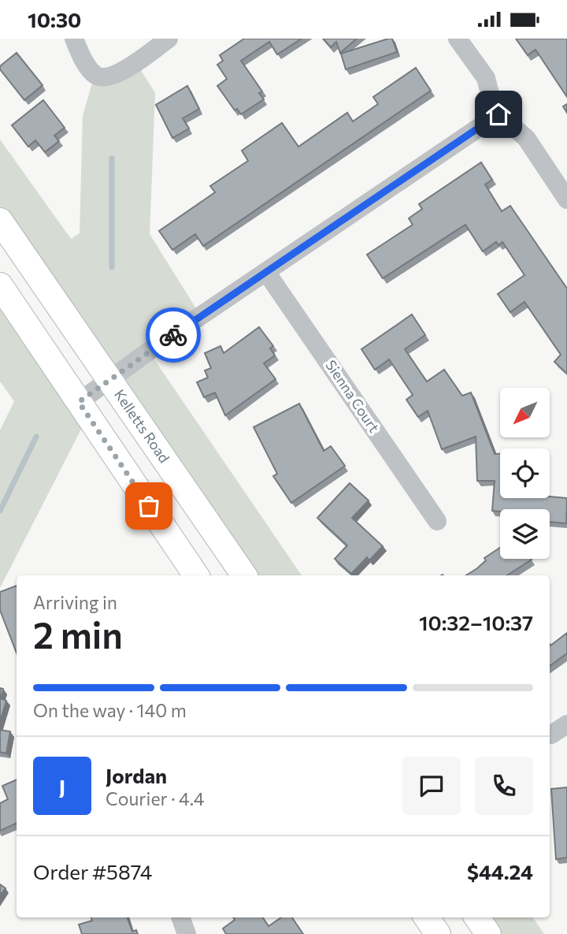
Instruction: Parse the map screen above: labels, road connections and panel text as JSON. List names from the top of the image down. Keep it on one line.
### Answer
{"streets":{"main road":["Kelletts Road"],"street":["Sienna Court"]},"north":"bottom left","page":{"status":"10:30","heading":["2 min","Arriving in","10:32–10:37"],"panel":["Jordan","Courier · 4.4","Order #5874","$44.24"],"bar":"On the way · 140 m","round":"J"}}
